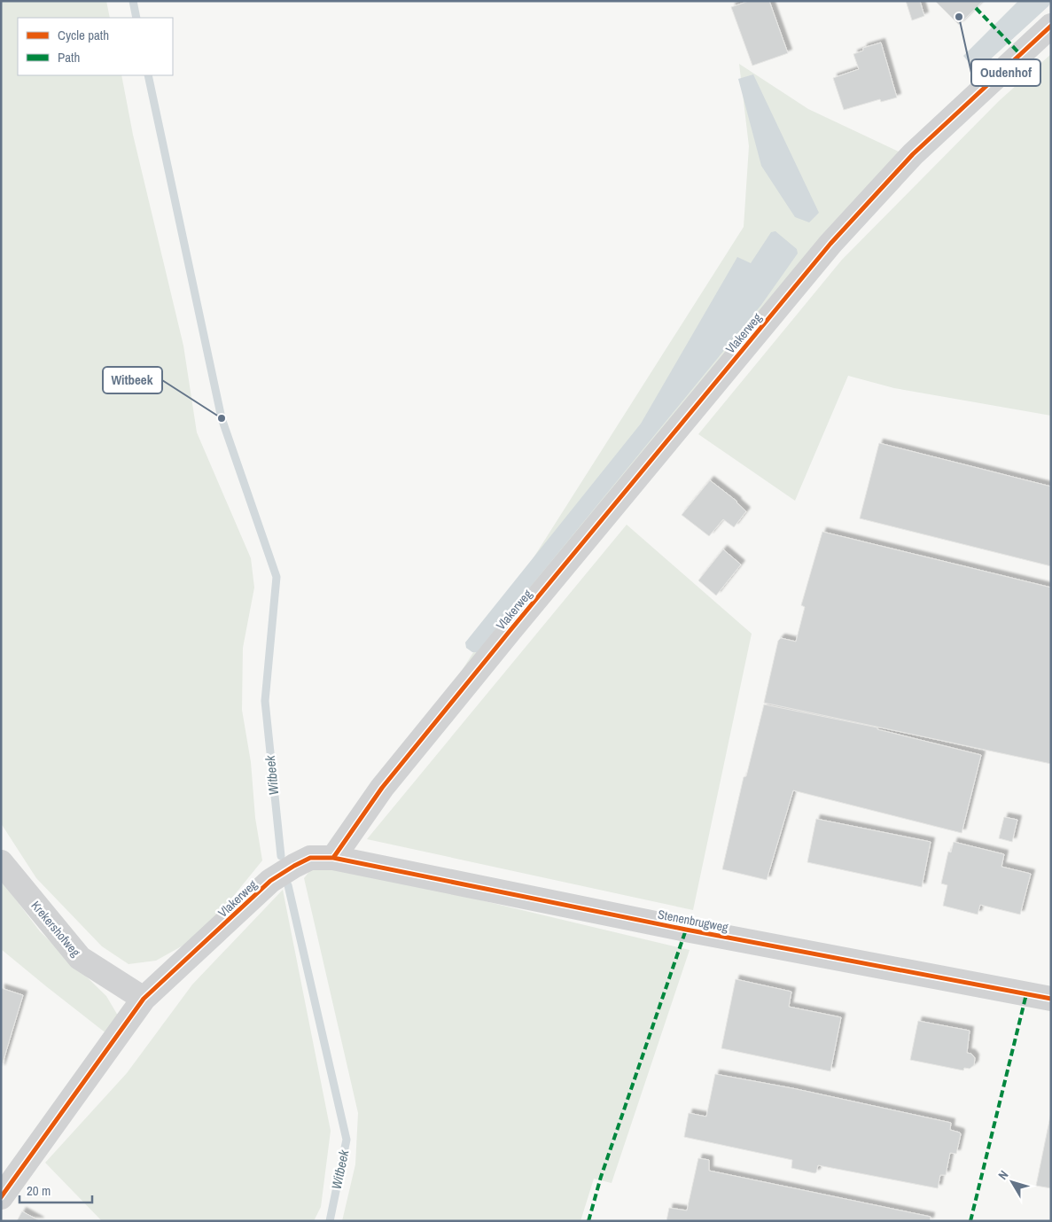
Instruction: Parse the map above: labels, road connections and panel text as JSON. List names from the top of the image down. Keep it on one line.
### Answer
{"streets":{"street":["Vlakerweg","Stenenbrugweg","Krekershofweg"]},"crossings":[["Vlakerweg","Stenenbrugweg"],["Vlakerweg","Krekershofweg"]],"water":["Witbeek"],"places":["Oudenhof","Witbeek"],"legend":["Cycle path","Path"],"scale_bar":"20 m","north":"top left"}
